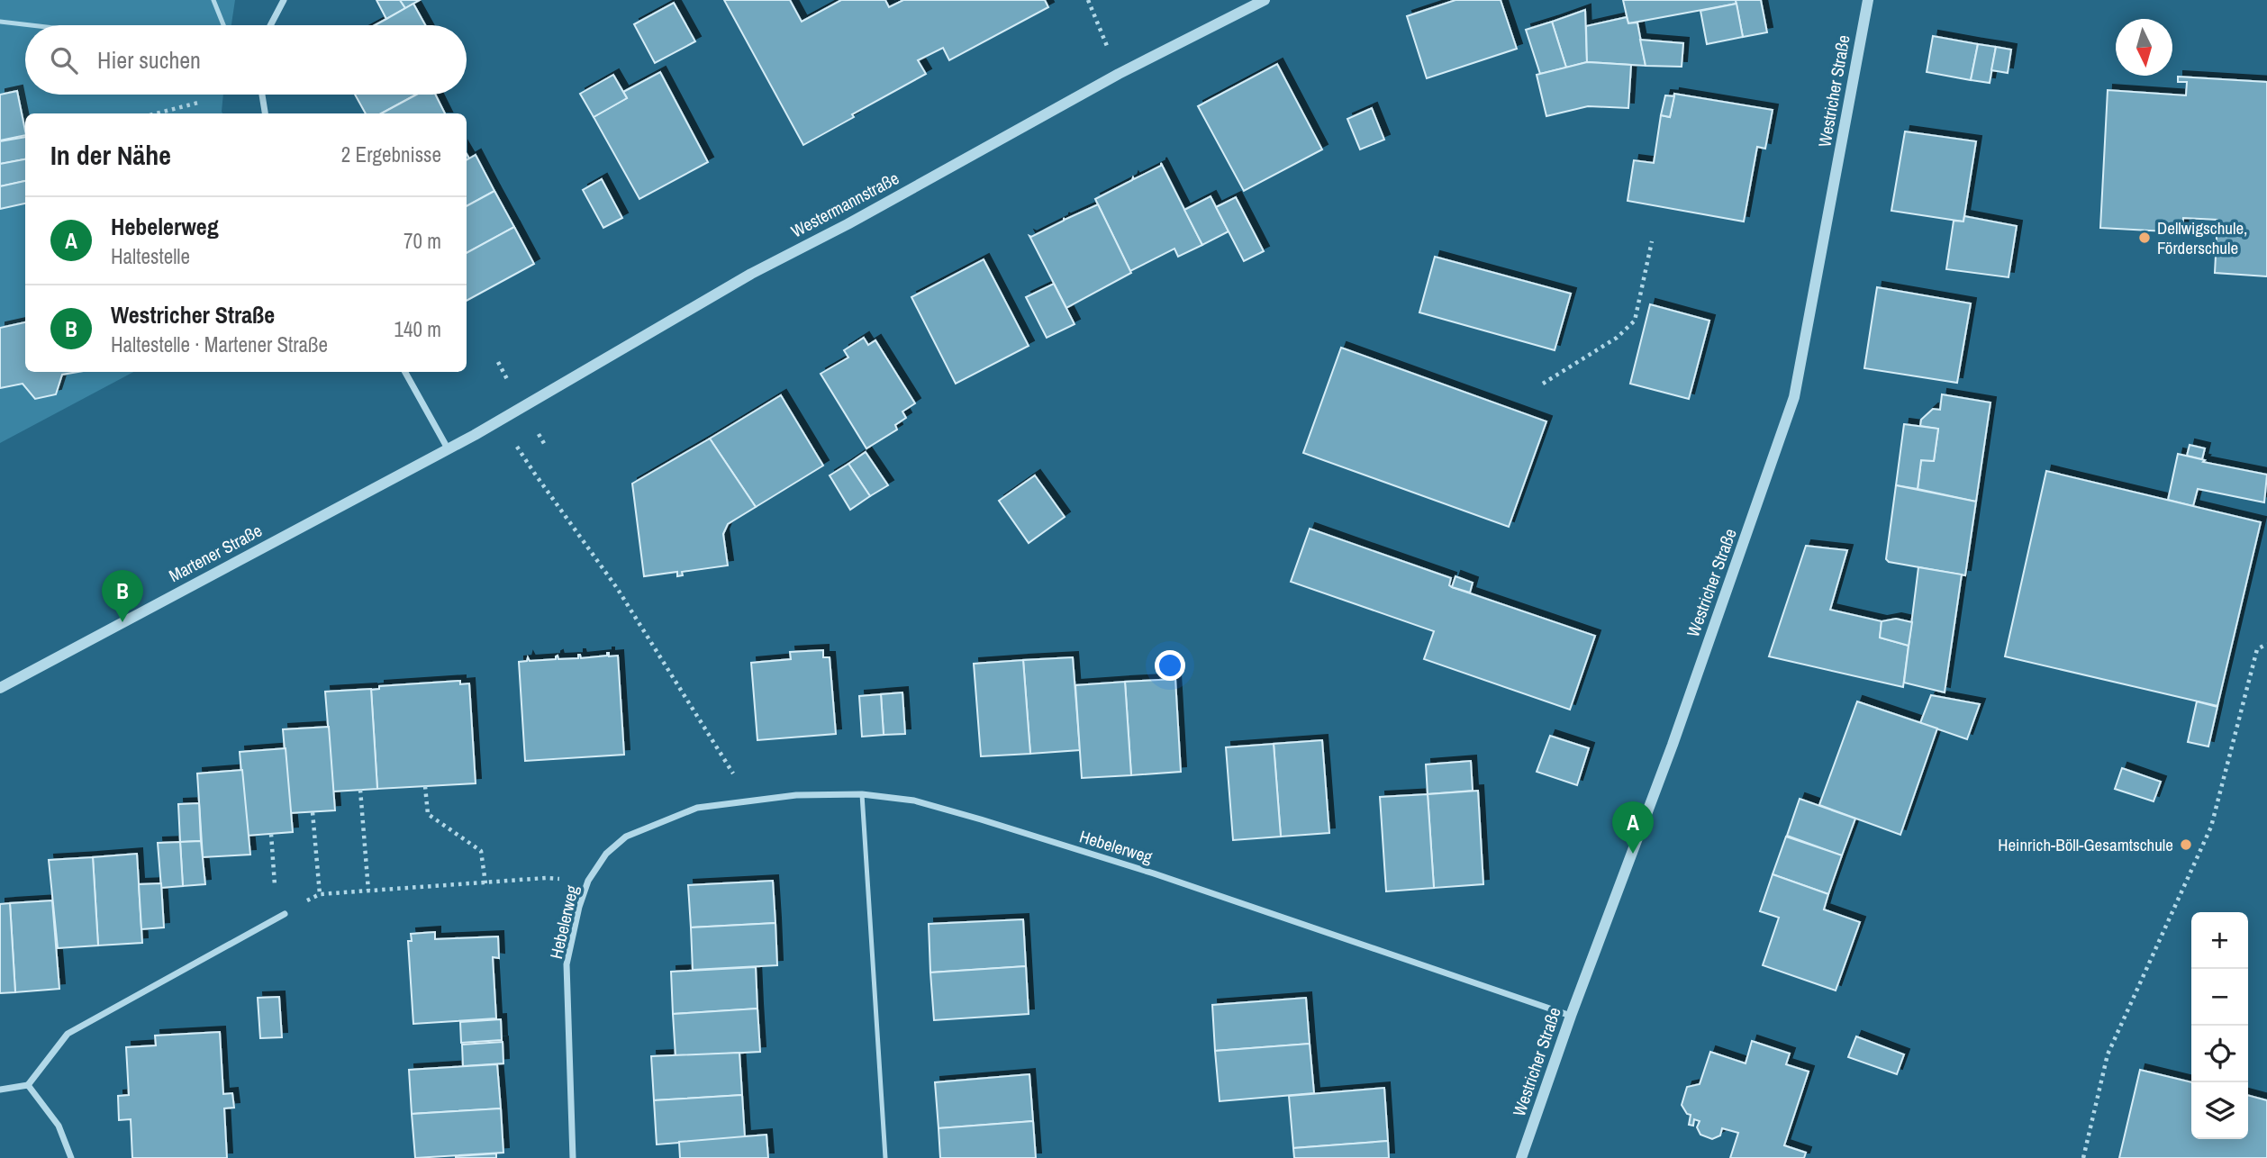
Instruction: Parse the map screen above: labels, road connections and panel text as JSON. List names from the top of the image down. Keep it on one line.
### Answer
{"streets":{"street":["Westricher Straße","Westermannstraße","Martener Straße","Hebelerweg"]},"crossings":[["Westricher Straße","Hebelerweg"],["Westermannstraße","Martener Straße"]],"places":["Dellwigschule, Förderschule","Heinrich-Böll-Gesamtschule"],"north":"bottom","page":{"search":"Hier suchen","heading":["In der Nähe","2 Ergebnisse"],"list":[{"mark":"A","name":"Hebelerweg","note":"Haltestelle","value":"70 m"},{"mark":"B","name":"Westricher Straße","note":"Haltestelle · Martener Straße","value":"140 m"}],"pins":["B","A"],"map_buttons":["+","−"]}}
